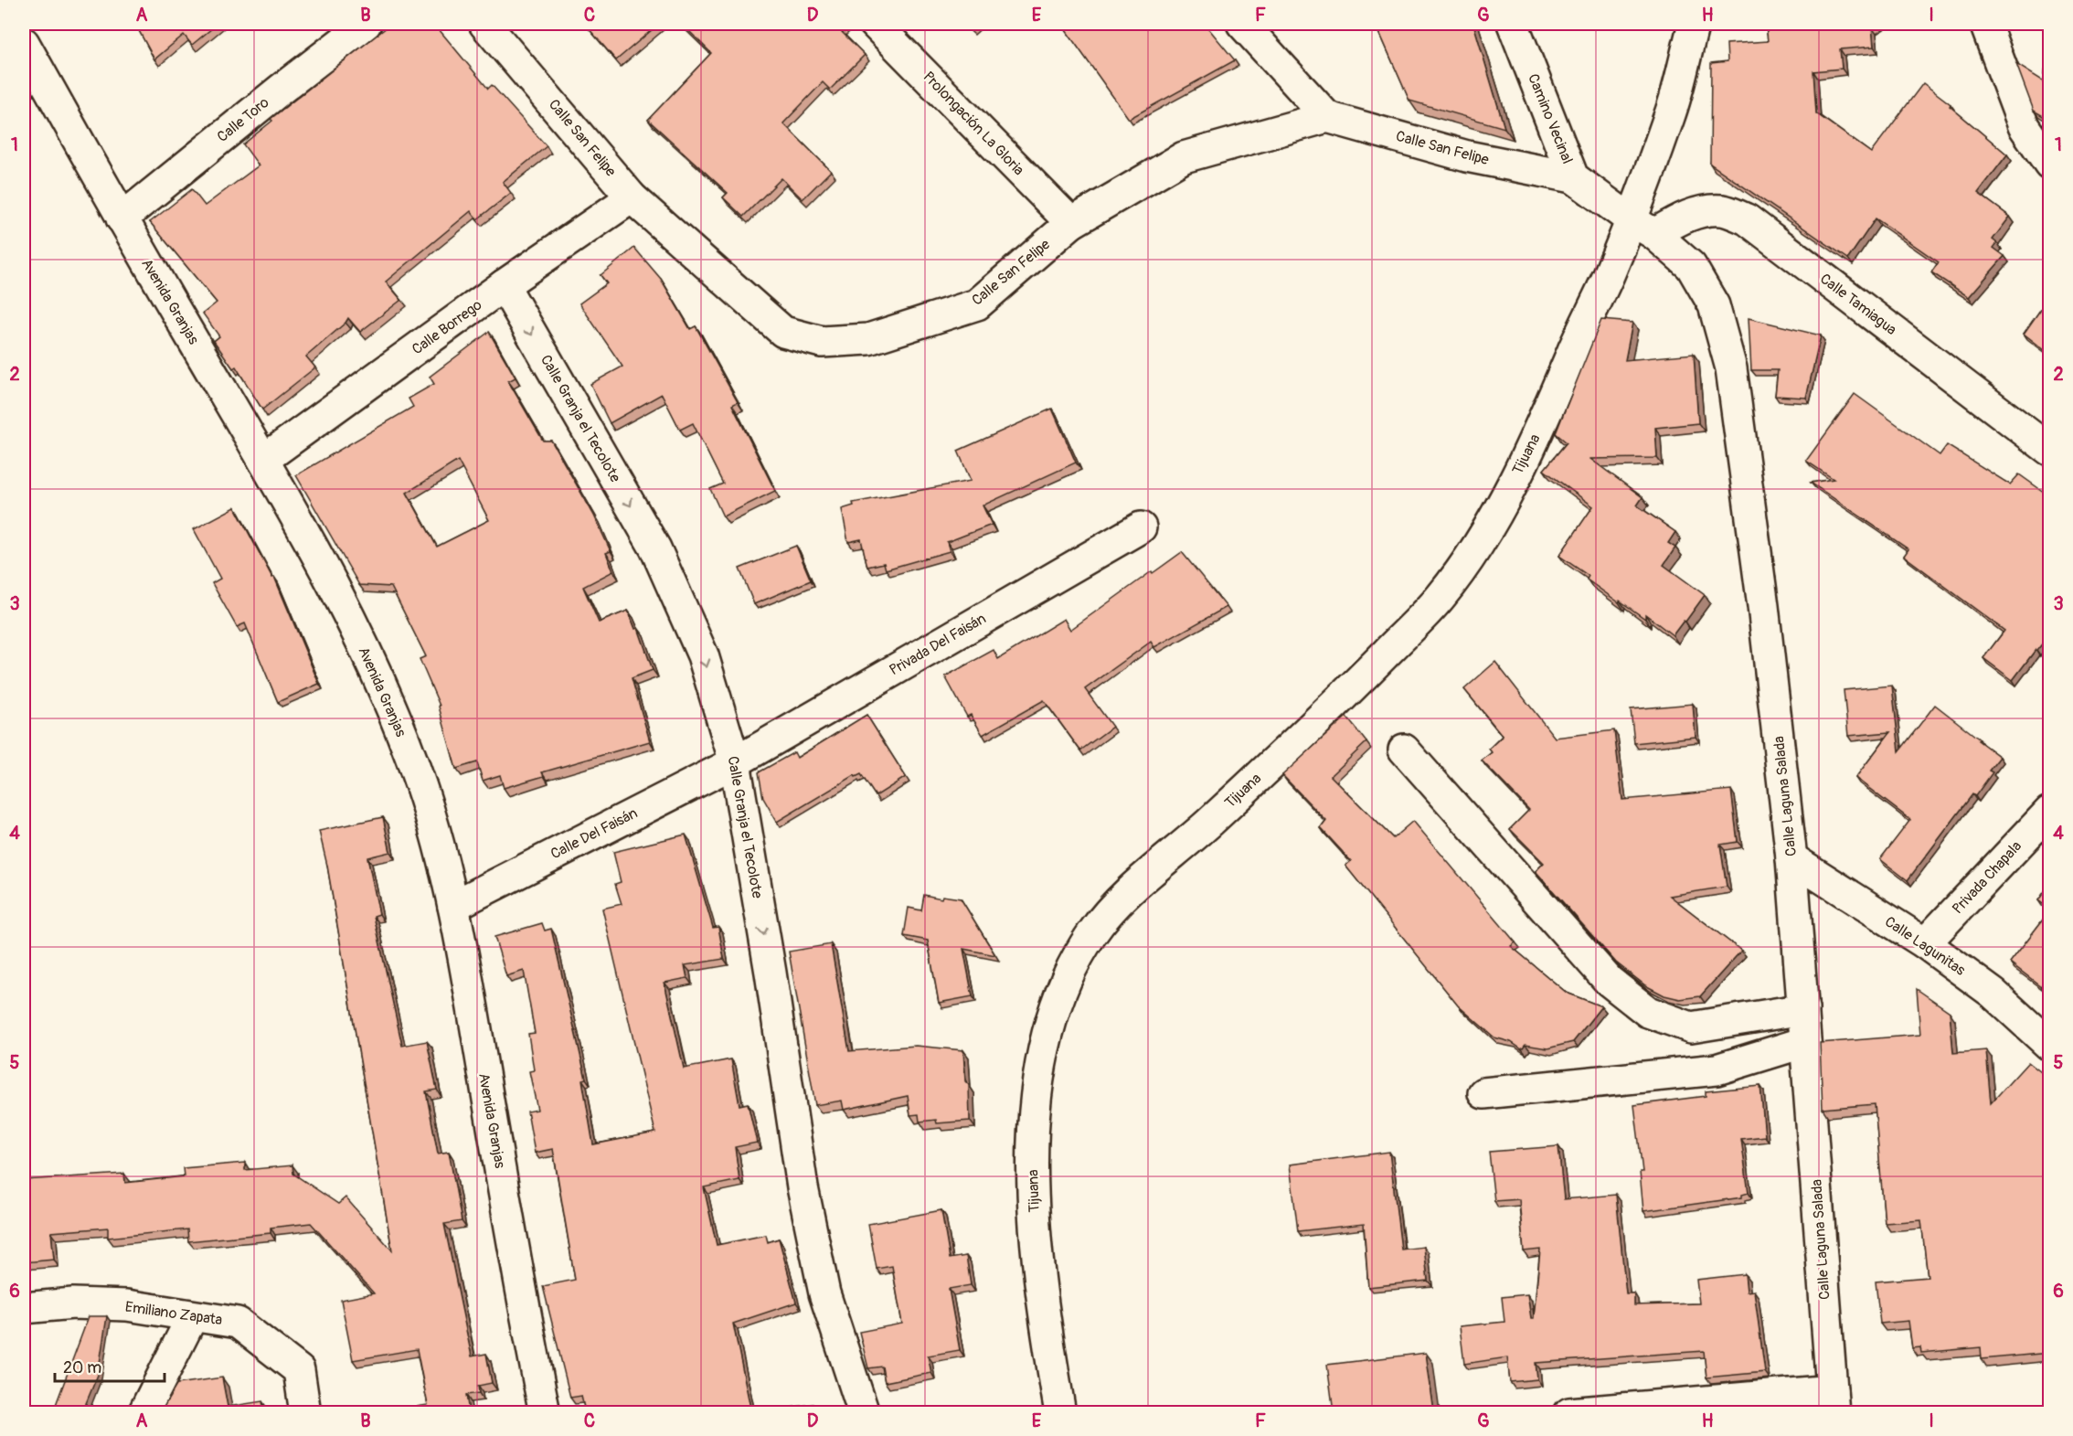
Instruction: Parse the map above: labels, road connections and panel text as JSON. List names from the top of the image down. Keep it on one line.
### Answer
{"streets":{"street":["Camino Vecinal","Calle Toro","Prolongación La Gloria","Calle San Felipe","Avenida Granjas","Calle Tamiagua","Calle Borrego","Calle Granja el Tecolote","Tijuana","Privada Del Faisán","Calle Laguna Salada","Calle Del Faisán","Privada Chapala","Calle Lagunitas","Emiliano Zapata"]},"crossings":[["Camino Vecinal","Calle San Felipe"],["Camino Vecinal","Calle Tamiagua"],["Camino Vecinal","Tijuana"],["Camino Vecinal","Calle Laguna Salada"],["Calle Toro","Avenida Granjas"],["Prolongación La Gloria","Calle San Felipe"],["Calle San Felipe","Calle Borrego"],["Avenida Granjas","Calle Borrego"],["Avenida Granjas","Calle Del Faisán"],["Calle Tamiagua","Tijuana"],["Calle Tamiagua","Calle Laguna Salada"],["Calle Borrego","Calle Granja el Tecolote"],["Calle Granja el Tecolote","Privada Del Faisán"],["Calle Granja el Tecolote","Calle Del Faisán"],["Tijuana","Calle Laguna Salada"],["Privada Del Faisán","Calle Del Faisán"],["Calle Laguna Salada","Calle Lagunitas"],["Privada Chapala","Calle Lagunitas"]],"one_way":["Calle Granja el Tecolote"],"scale_bar":"20 m","grid":{"columns":["A","B","C","D","E","F","G","H","I"],"rows":["1","2","3","4","5","6"]}}
